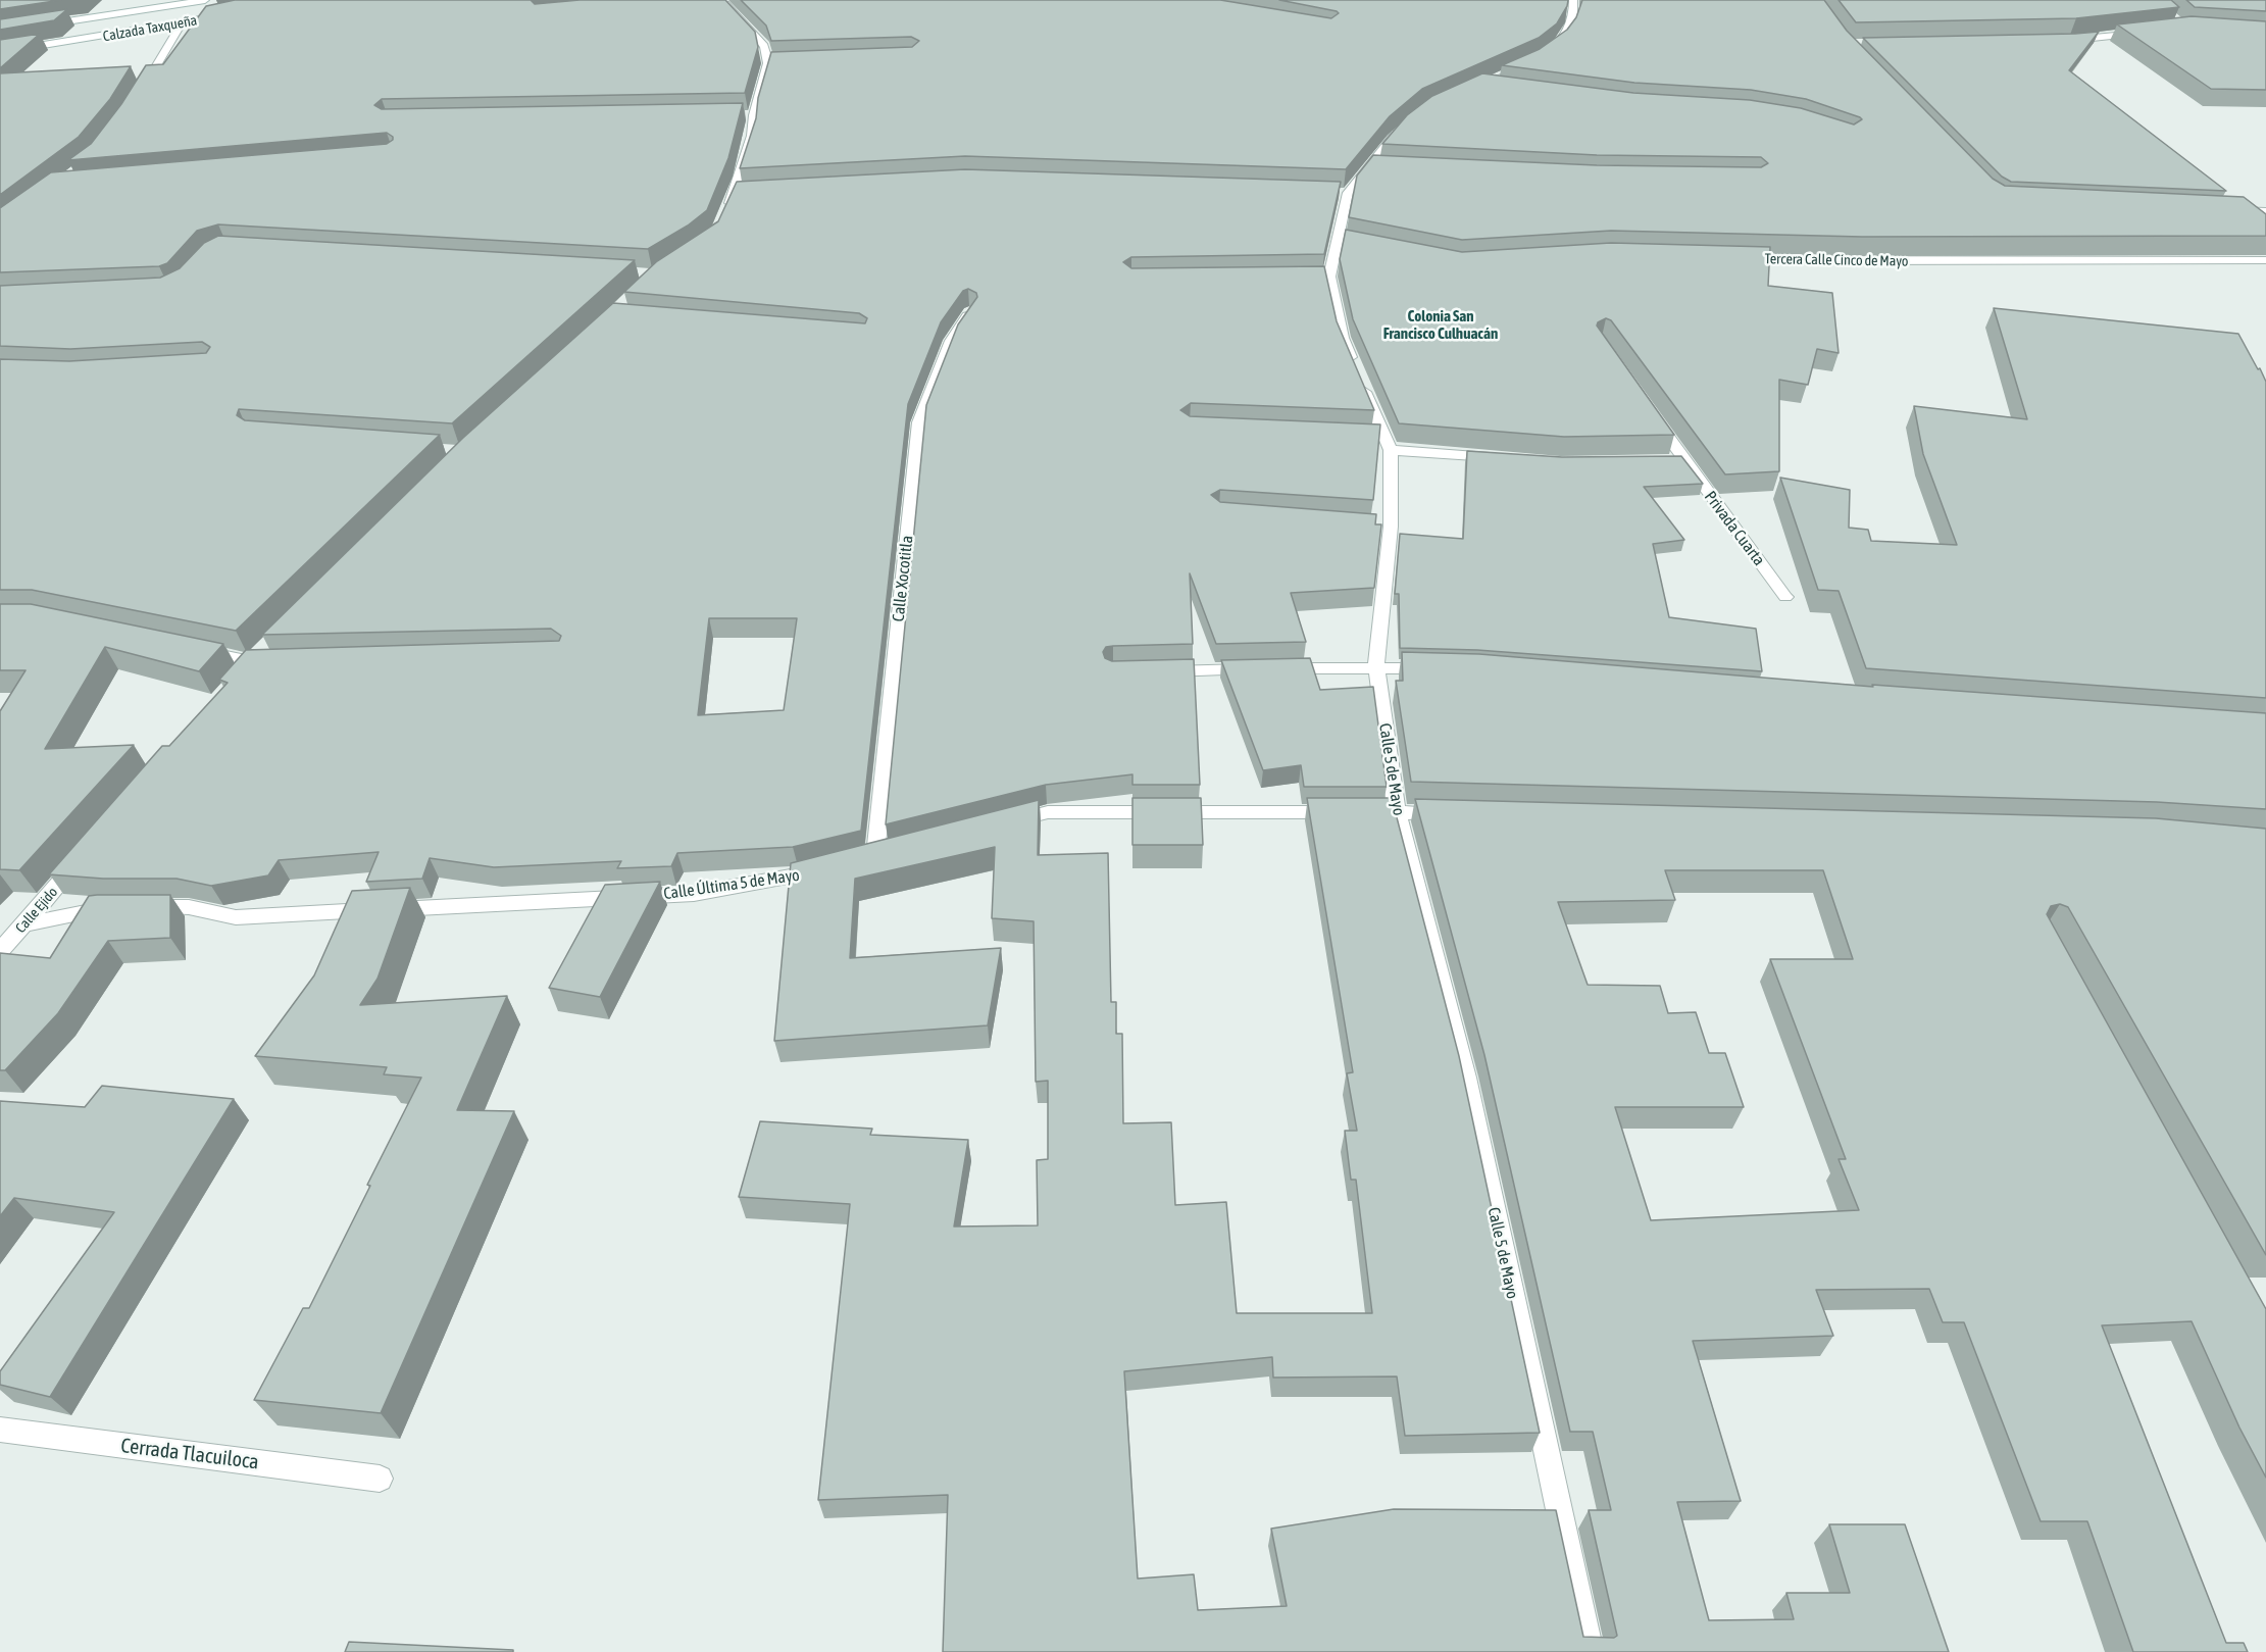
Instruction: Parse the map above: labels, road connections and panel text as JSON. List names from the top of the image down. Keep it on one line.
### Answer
{"streets":{"street":["Calzada Taxqueña","Tercera Calle Cinco de Mayo","Privada Cuarta","Calle Xocotitla","Calle 5 de Mayo","Calle Última 5 de Mayo","Calle Ejido","Cerrada Tlacuiloca"]},"crossings":[["Calle Última 5 de Mayo","Calle Ejido"]],"districts":["Colonia San Francisco Culhuacán"]}
